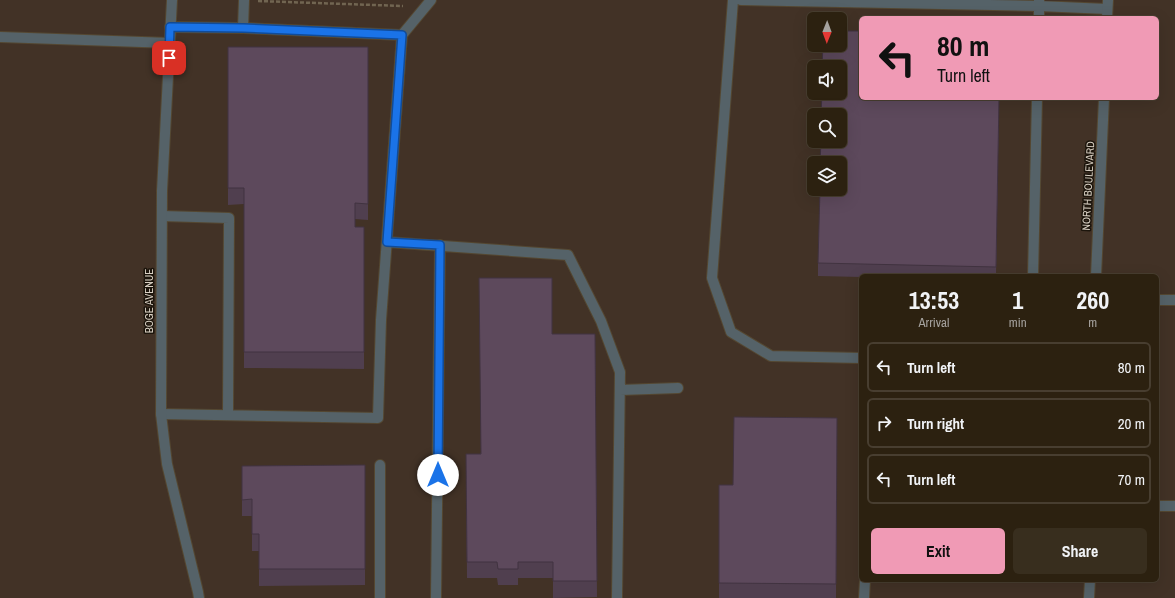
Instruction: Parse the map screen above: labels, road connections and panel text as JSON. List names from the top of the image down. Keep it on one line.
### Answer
{"streets":{"street":["NORTH BOULEVARD","BOGE AVENUE"]},"north":"bottom","page":{"turn":["80 m","Turn left"],"eta":["13:53","Arrival","1","min","260","m"],"list":[{"name":"Turn left","value":"80 m"},{"name":"Turn right","value":"20 m"},{"name":"Turn left","value":"70 m"}],"buttons":["Exit","Share"]}}
